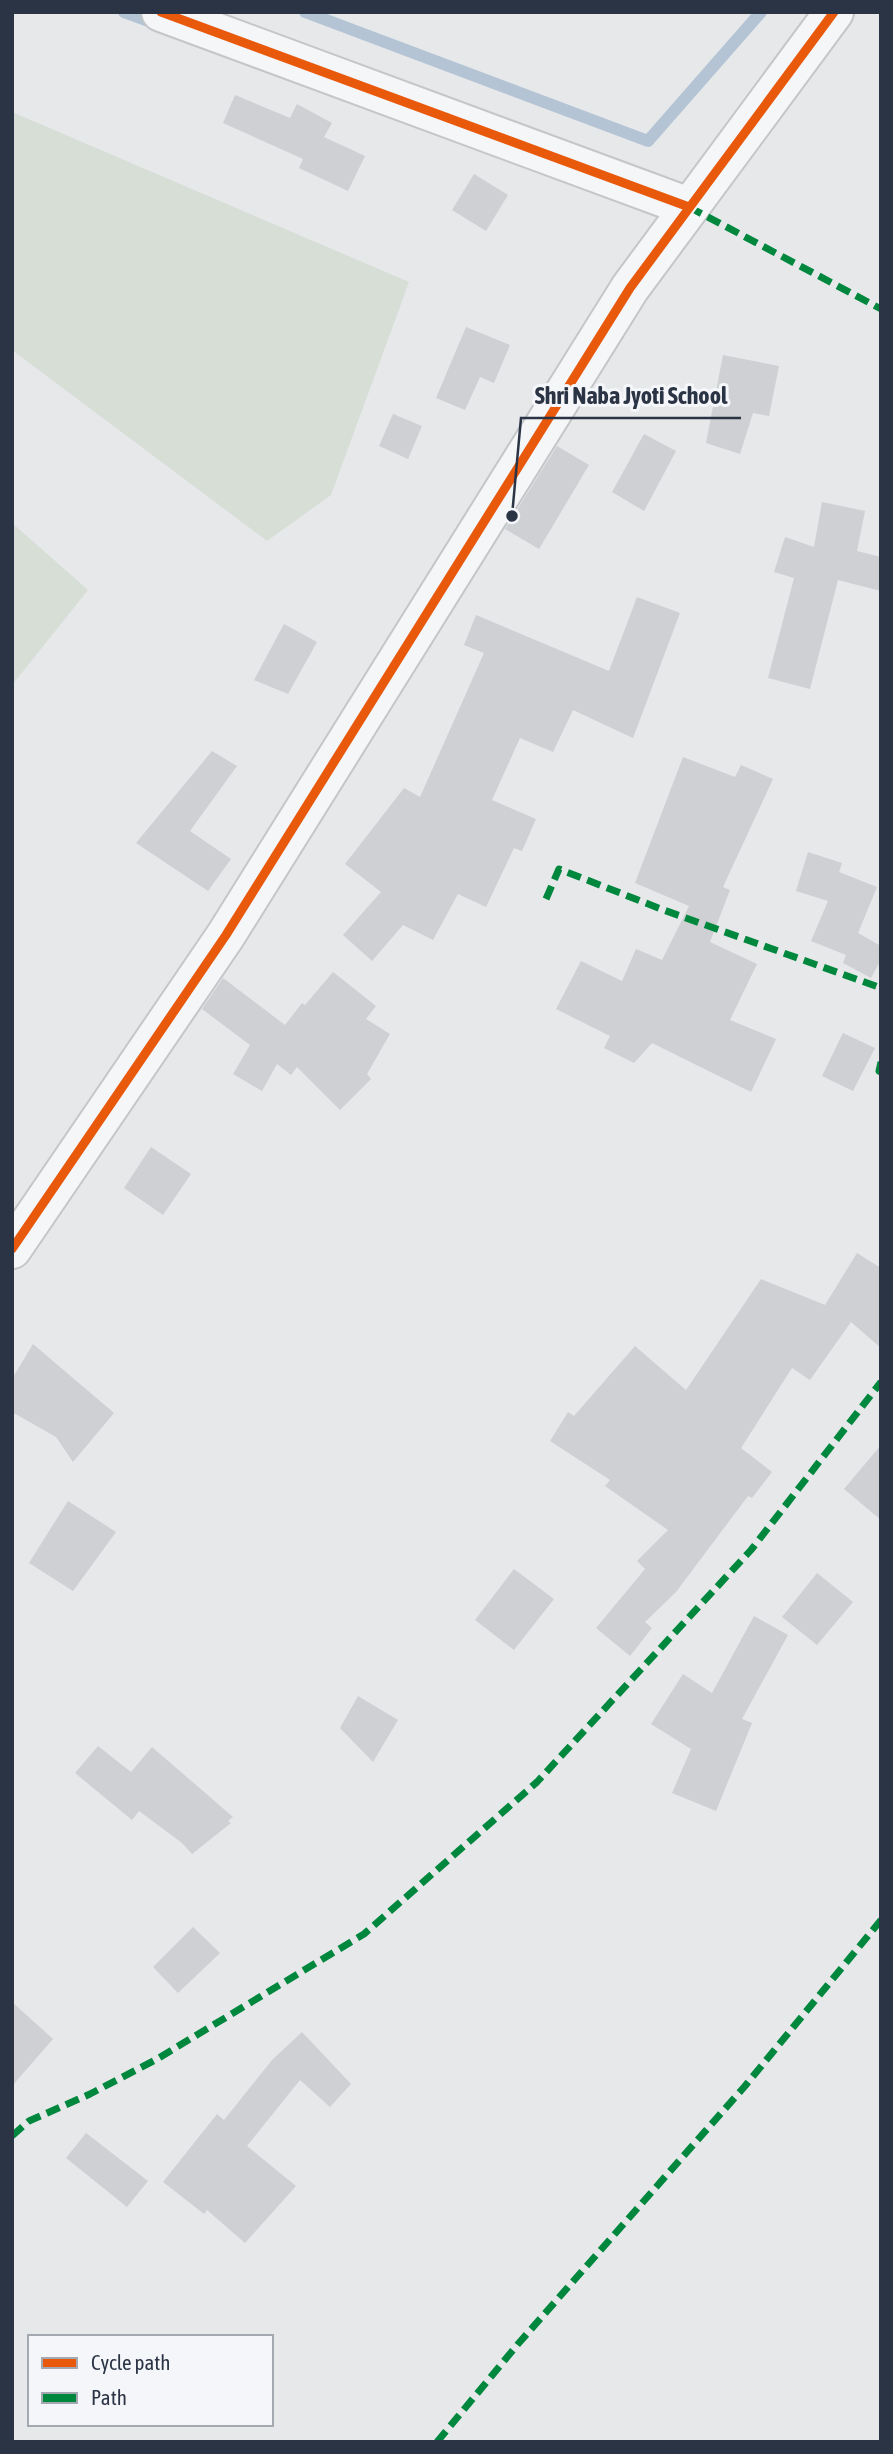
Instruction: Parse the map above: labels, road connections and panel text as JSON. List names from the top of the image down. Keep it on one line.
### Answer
{"places":["Shri Naba Jyoti School"],"legend":["Cycle path","Path"]}
